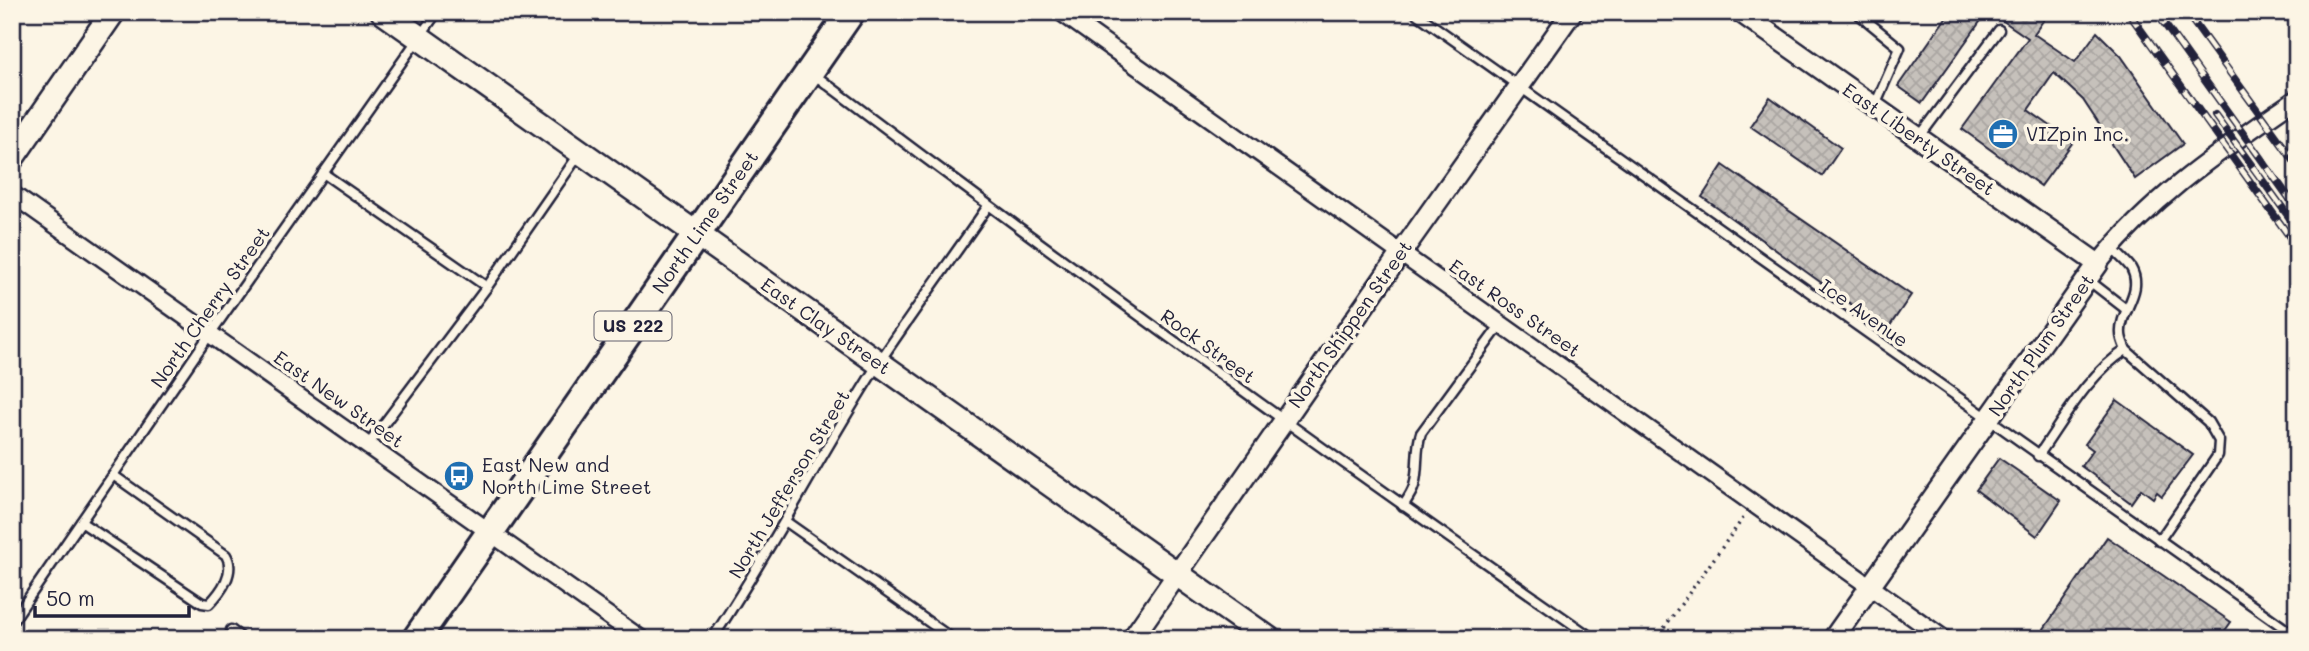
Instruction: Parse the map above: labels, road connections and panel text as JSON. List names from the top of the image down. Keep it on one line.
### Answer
{"streets":{"highway":["North Lime Street","US 222"],"main road":["East Clay Street"],"street":["East Liberty Street","East Ross Street","North Shippen Street","North Plum Street","East New Street"],"lane":["North Cherry Street","Ice Avenue","Rock Street","North Jefferson Street"]},"crossings":[["East Liberty Street","North Plum Street"],["North Lime Street","East Clay Street"],["North Lime Street","Rock Street"],["North Lime Street","East New Street"],["North Cherry Street","East Clay Street"],["North Cherry Street","East New Street"],["East Ross Street","North Shippen Street"],["East Ross Street","North Plum Street"],["Ice Avenue","North Shippen Street"],["Ice Avenue","North Plum Street"],["North Shippen Street","East Clay Street"],["North Shippen Street","Rock Street"],["East Clay Street","North Jefferson Street"],["Rock Street","North Jefferson Street"]],"places":{"office":["VIZpin Inc."],"bus stop":["East New and North Lime Street"]},"scale_bar":"50 m"}
